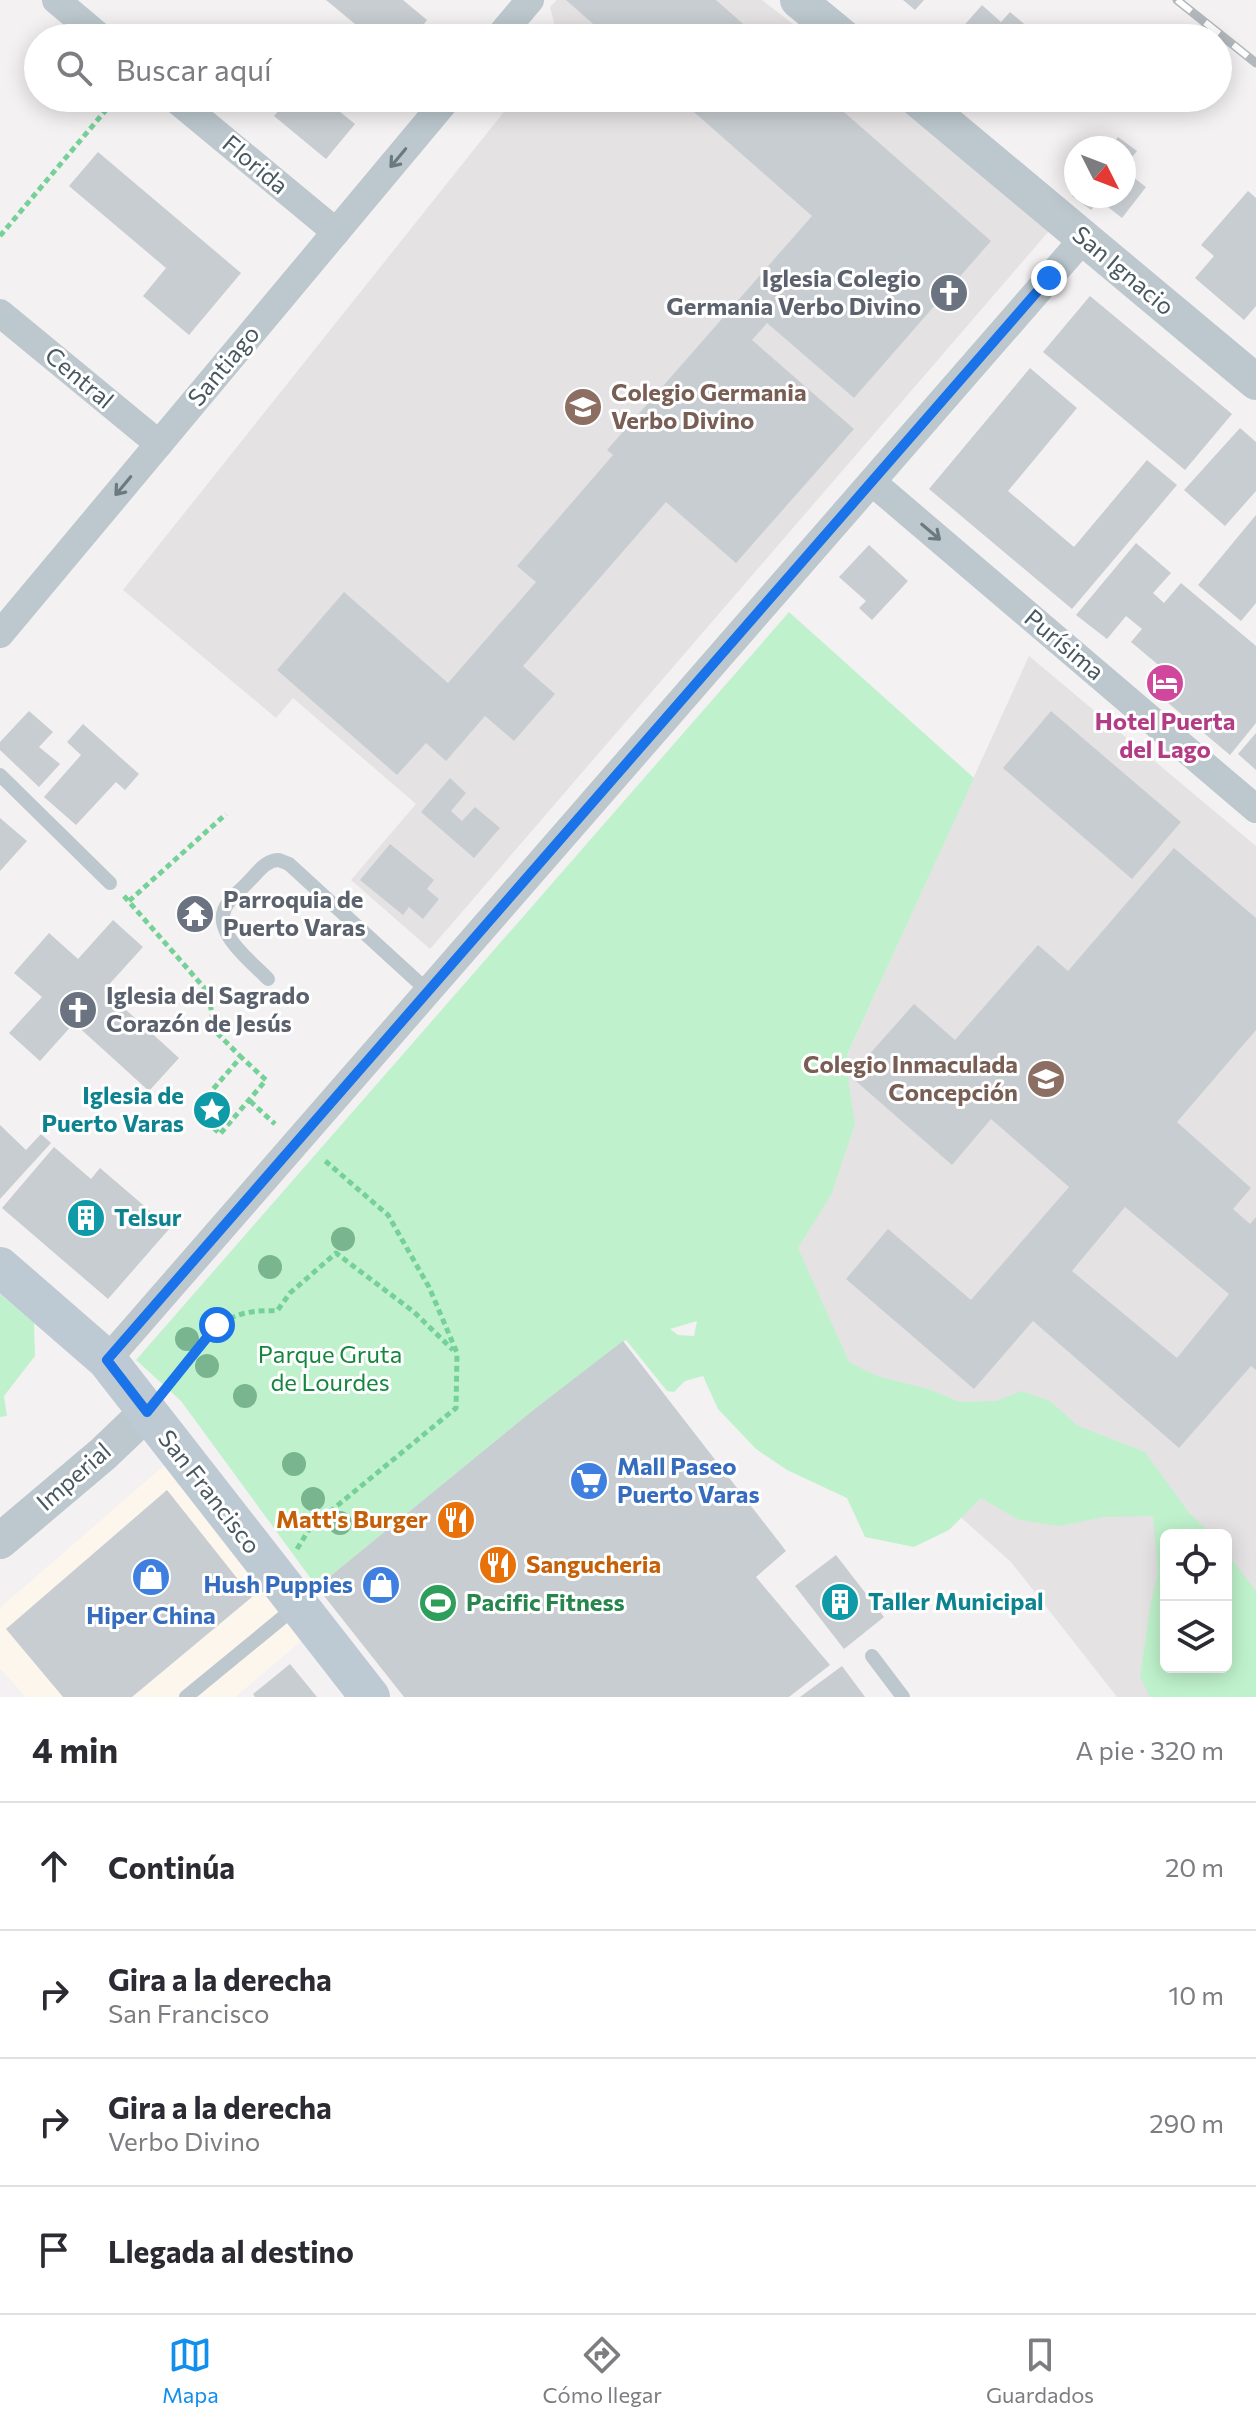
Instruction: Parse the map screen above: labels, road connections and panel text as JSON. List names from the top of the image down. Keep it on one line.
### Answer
{"streets":{"main road":["San Francisco"],"street":["Florida","San Ignacio","Santiago","Central","Purísima","Imperial"]},"crossings":[["Florida","Santiago"],["Santiago","Central"],["Imperial","San Francisco"]],"one_way":["Santiago","Purísima"],"parks":["Parque Gruta de Lourdes"],"places":{"church":["Iglesia Colegio Germania Verbo Divino","Iglesia del Sagrado Corazón de Jesús"],"school or university":["Colegio Germania Verbo Divino","Colegio Inmaculada Concepción"],"hotel":["Hotel Puerta del Lago"],"temple":["Parroquia de Puerto Varas"],"place":["Iglesia de Puerto Varas"],"building":["Telsur","Taller Municipal"],"supermarket":["Mall Paseo Puerto Varas"],"restaurant":["Matt's Burger","Sangucheria"],"shop":["Hiper China","Hush Puppies"],"sports":["Pacific Fitness"]},"north":"bottom right","page":{"search":"Buscar aquí","heading":["4 min","A pie · 320 m"],"list":[["Continúa","20 m"],["Gira a la derecha","San Francisco","10 m"],["Gira a la derecha","Verbo Divino","290 m"],"Llegada al destino"],"nav":["Mapa","Cómo llegar","Guardados"]}}
